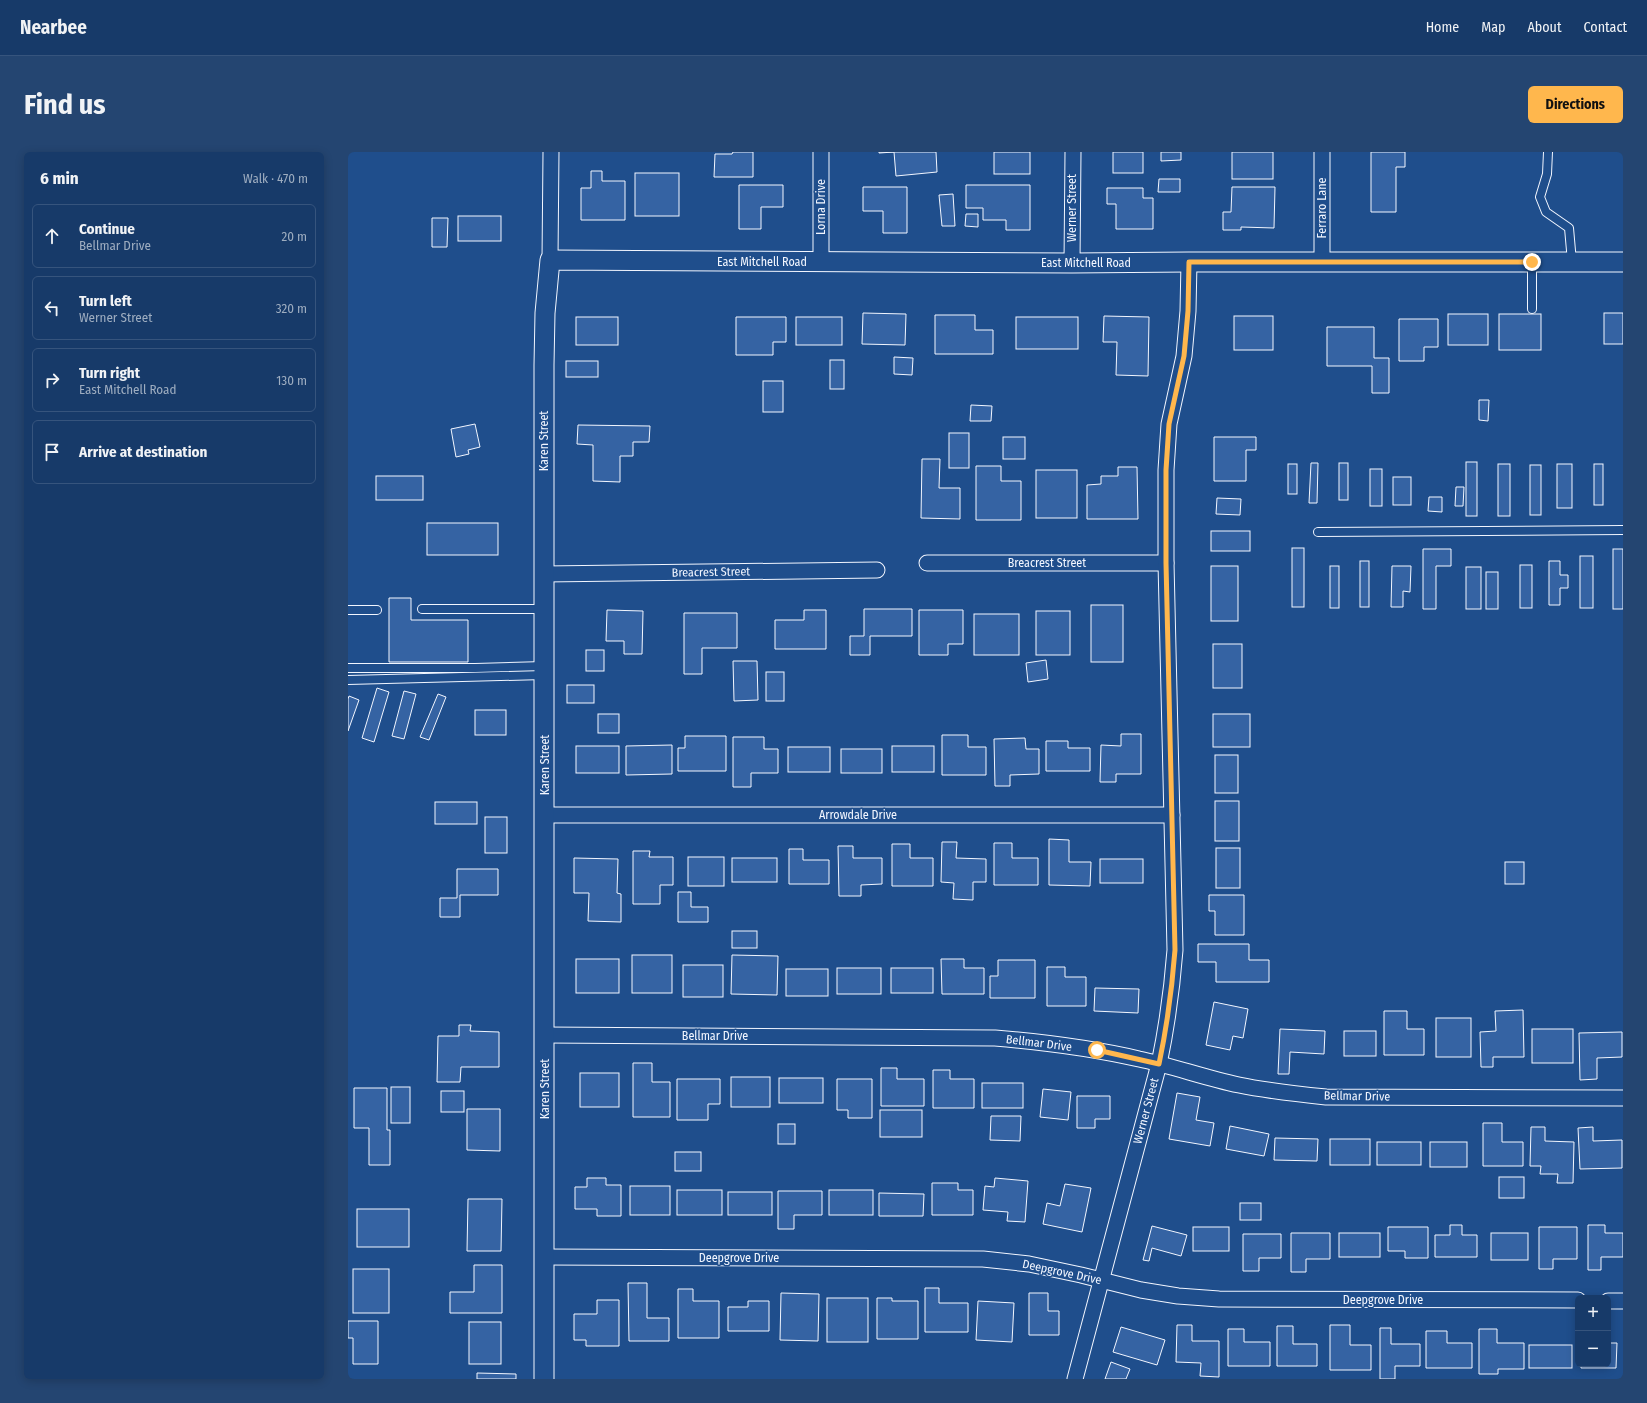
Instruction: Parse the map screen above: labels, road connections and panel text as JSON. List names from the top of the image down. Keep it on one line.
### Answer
{"streets":{"street":["Lorna Drive","Werner Street","Ferraro Lane","East Mitchell Road","Karen Street","Breacrest Street","Arrowdale Drive","Bellmar Drive","Deepgrove Drive"]},"crossings":[["Lorna Drive","East Mitchell Road"],["Werner Street","East Mitchell Road"],["Werner Street","Breacrest Street"],["Werner Street","Arrowdale Drive"],["Werner Street","Bellmar Drive"],["Werner Street","Deepgrove Drive"],["Ferraro Lane","East Mitchell Road"],["East Mitchell Road","Karen Street"],["Karen Street","Breacrest Street"],["Karen Street","Arrowdale Drive"],["Karen Street","Bellmar Drive"],["Karen Street","Deepgrove Drive"]],"page":{"header":"Nearbee","nav":["Home","Map","About","Contact"],"buttons":"Directions","title":"Find us","heading":["6 min","Walk · 470 m"],"list":[["Continue","Bellmar Drive","20 m"],["Turn left","Werner Street","320 m"],["Turn right","East Mitchell Road","130 m"],"Arrive at destination"],"map_buttons":["+","−"]}}
